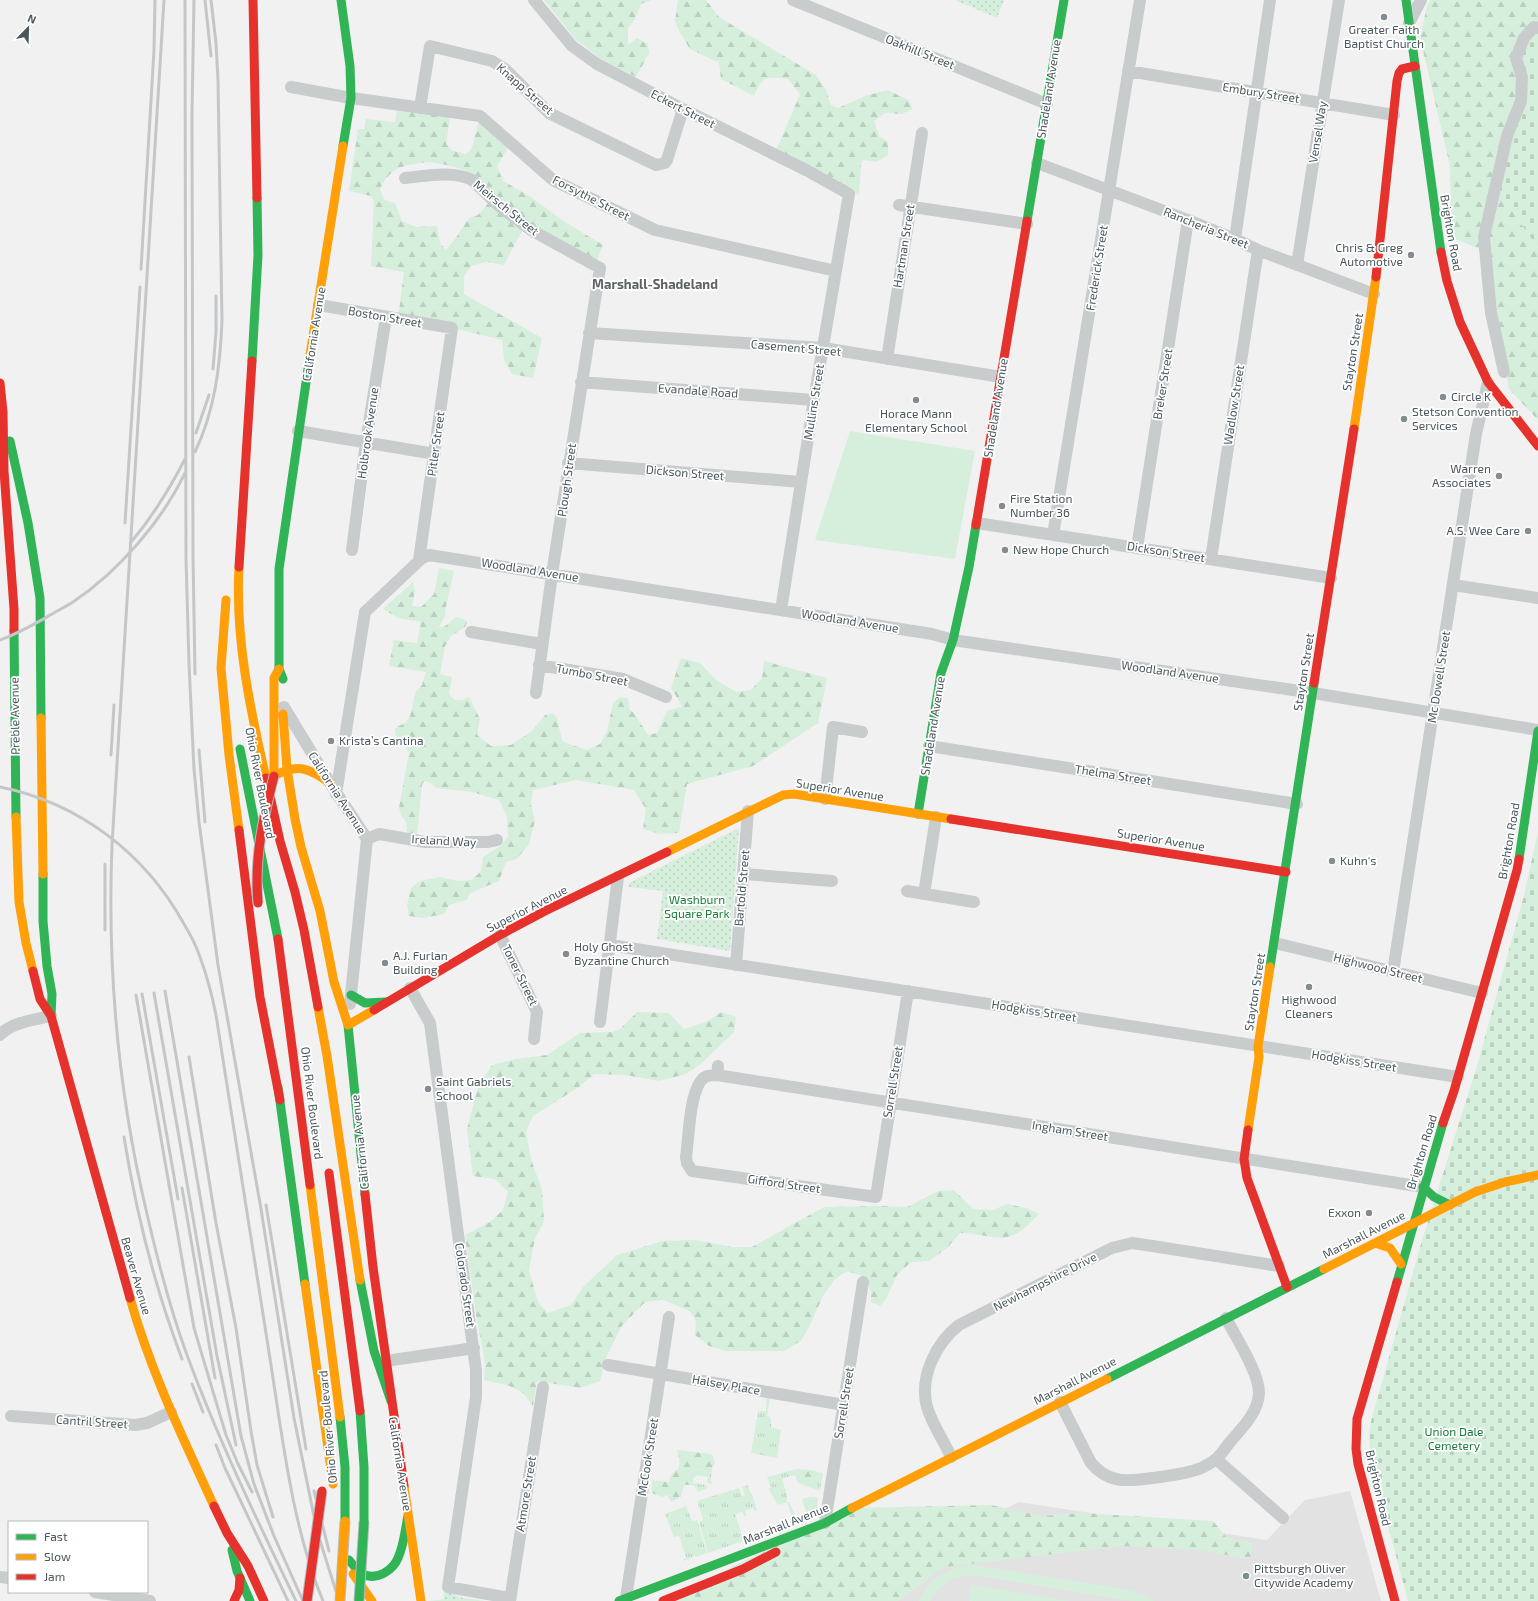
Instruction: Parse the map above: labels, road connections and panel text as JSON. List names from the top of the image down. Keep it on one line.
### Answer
{"streets":{"main road":["Shadeland Avenue","Brighton Road","California Avenue","Stayton Street","Preble Avenue","Ohio River Boulevard","Superior Avenue","Marshall Avenue","Beaver Avenue"],"street":["Oakhill Street","Knapp Street","Embury Street","Eckert Street","Vensel Way","Forsythe Street","Meirsch Street","Rancheria Street","Hartman Street","Frederick Street","Boston Street","Casement Street","Breker Street","Evandale Road","Mullins Street","Wadlow Street","Holbrook Avenue","Pitler Street","Dickson Street","Plough Street","Woodland Avenue","Tumbo Street","Mc Dowell Street","Thelma Street","Ireland Way","Bartold Street","Highwood Street","Toner Street","Hodgkiss Street","Sorrell Street","Ingham Street","Gifford Street","Newhampshire Drive","Colorado Street","Halsey Place","Cantril Street","McCook Street","Atmore Street"]},"crossings":[["Oakhill Street","Shadeland Avenue"],["Knapp Street","Eckert Street"],["Knapp Street","Forsythe Street"],["Shadeland Avenue","Rancheria Street"],["Shadeland Avenue","Casement Street"],["Shadeland Avenue","Dickson Street"],["Shadeland Avenue","Woodland Avenue"],["Shadeland Avenue","Thelma Street"],["Shadeland Avenue","Superior Avenue"],["Embury Street","Vensel Way"],["Embury Street","Frederick Street"],["Embury Street","Stayton Street"],["Eckert Street","Mullins Street"],["Vensel Way","Rancheria Street"],["Forsythe Street","California Avenue"],["Forsythe Street","Mullins Street"],["Meirsch Street","Plough Street"],["Rancheria Street","Frederick Street"],["Rancheria Street","Stayton Street"],["Rancheria Street","Breker Street"],["Rancheria Street","Wadlow Street"],["Brighton Road","Stayton Street"],["Brighton Road","Woodland Avenue"],["Brighton Road","Mc Dowell Street"],["Brighton Road","Highwood Street"],["Brighton Road","Hodgkiss Street"],["Brighton Road","Ingham Street"],["Brighton Road","Marshall Avenue"],["Hartman Street","Casement Street"],["Frederick Street","Dickson Street"],["Boston Street","California Avenue"],["Boston Street","Holbrook Avenue"],["Boston Street","Pitler Street"],["California Avenue","Superior Avenue"],["California Avenue","Ireland Way"],["Casement Street","Mullins Street"],["Casement Street","Plough Street"],["Stayton Street","Dickson Street"],["Stayton Street","Woodland Avenue"],["Stayton Street","Thelma Street"],["Stayton Street","Superior Avenue"],["Stayton Street","Highwood Street"],["Stayton Street","Hodgkiss Street"],["Stayton Street","Ingham Street"],["Stayton Street","Marshall Avenue"],["Stayton Street","Newhampshire Drive"],["Breker Street","Dickson Street"],["Evandale Road","Mullins Street"],["Evandale Road","Plough Street"],["Mullins Street","Dickson Street"],["Mullins Street","Woodland Avenue"],["Wadlow Street","Dickson Street"],["Pitler Street","Woodland Avenue"],["Dickson Street","Plough Street"],["Plough Street","Woodland Avenue"],["Plough Street","Tumbo Street"],["Woodland Avenue","Mc Dowell Street"],["Mc Dowell Street","Highwood Street"],["Preble Avenue","Beaver Avenue"],["Superior Avenue","Bartold Street"],["Superior Avenue","Toner Street"],["Superior Avenue","Colorado Street"],["Bartold Street","Hodgkiss Street"],["Hodgkiss Street","Sorrell Street"],["Sorrell Street","Ingham Street"],["Sorrell Street","Gifford Street"],["Sorrell Street","Marshall Avenue"],["Sorrell Street","Halsey Place"],["Ingham Street","Gifford Street"],["Marshall Avenue","Newhampshire Drive"],["Marshall Avenue","McCook Street"],["Beaver Avenue","Cantril Street"],["Colorado Street","Atmore Street"],["Halsey Place","McCook Street"]],"districts":["Marshall-Shadeland"],"parks":["Washburn Square Park","Union Dale Cemetery"],"places":["Greater Faith Baptist Church","Chris & Greg Automotive","Circle K","Horace Mann Elementary School","Stetson Convention Services","Warren Associates","Fire Station Number 36","A.S. Wee Care","New Hope Church","Krista’s Cantina","Kuhn's","Holy Ghost Byzantine Church","A.J. Furlan Building","Highwood Cleaners","Saint Gabriels School","Exxon","Pittsburgh Oliver Citywide Academy"],"legend":["Fast","Slow","Jam"],"north":"top right"}
